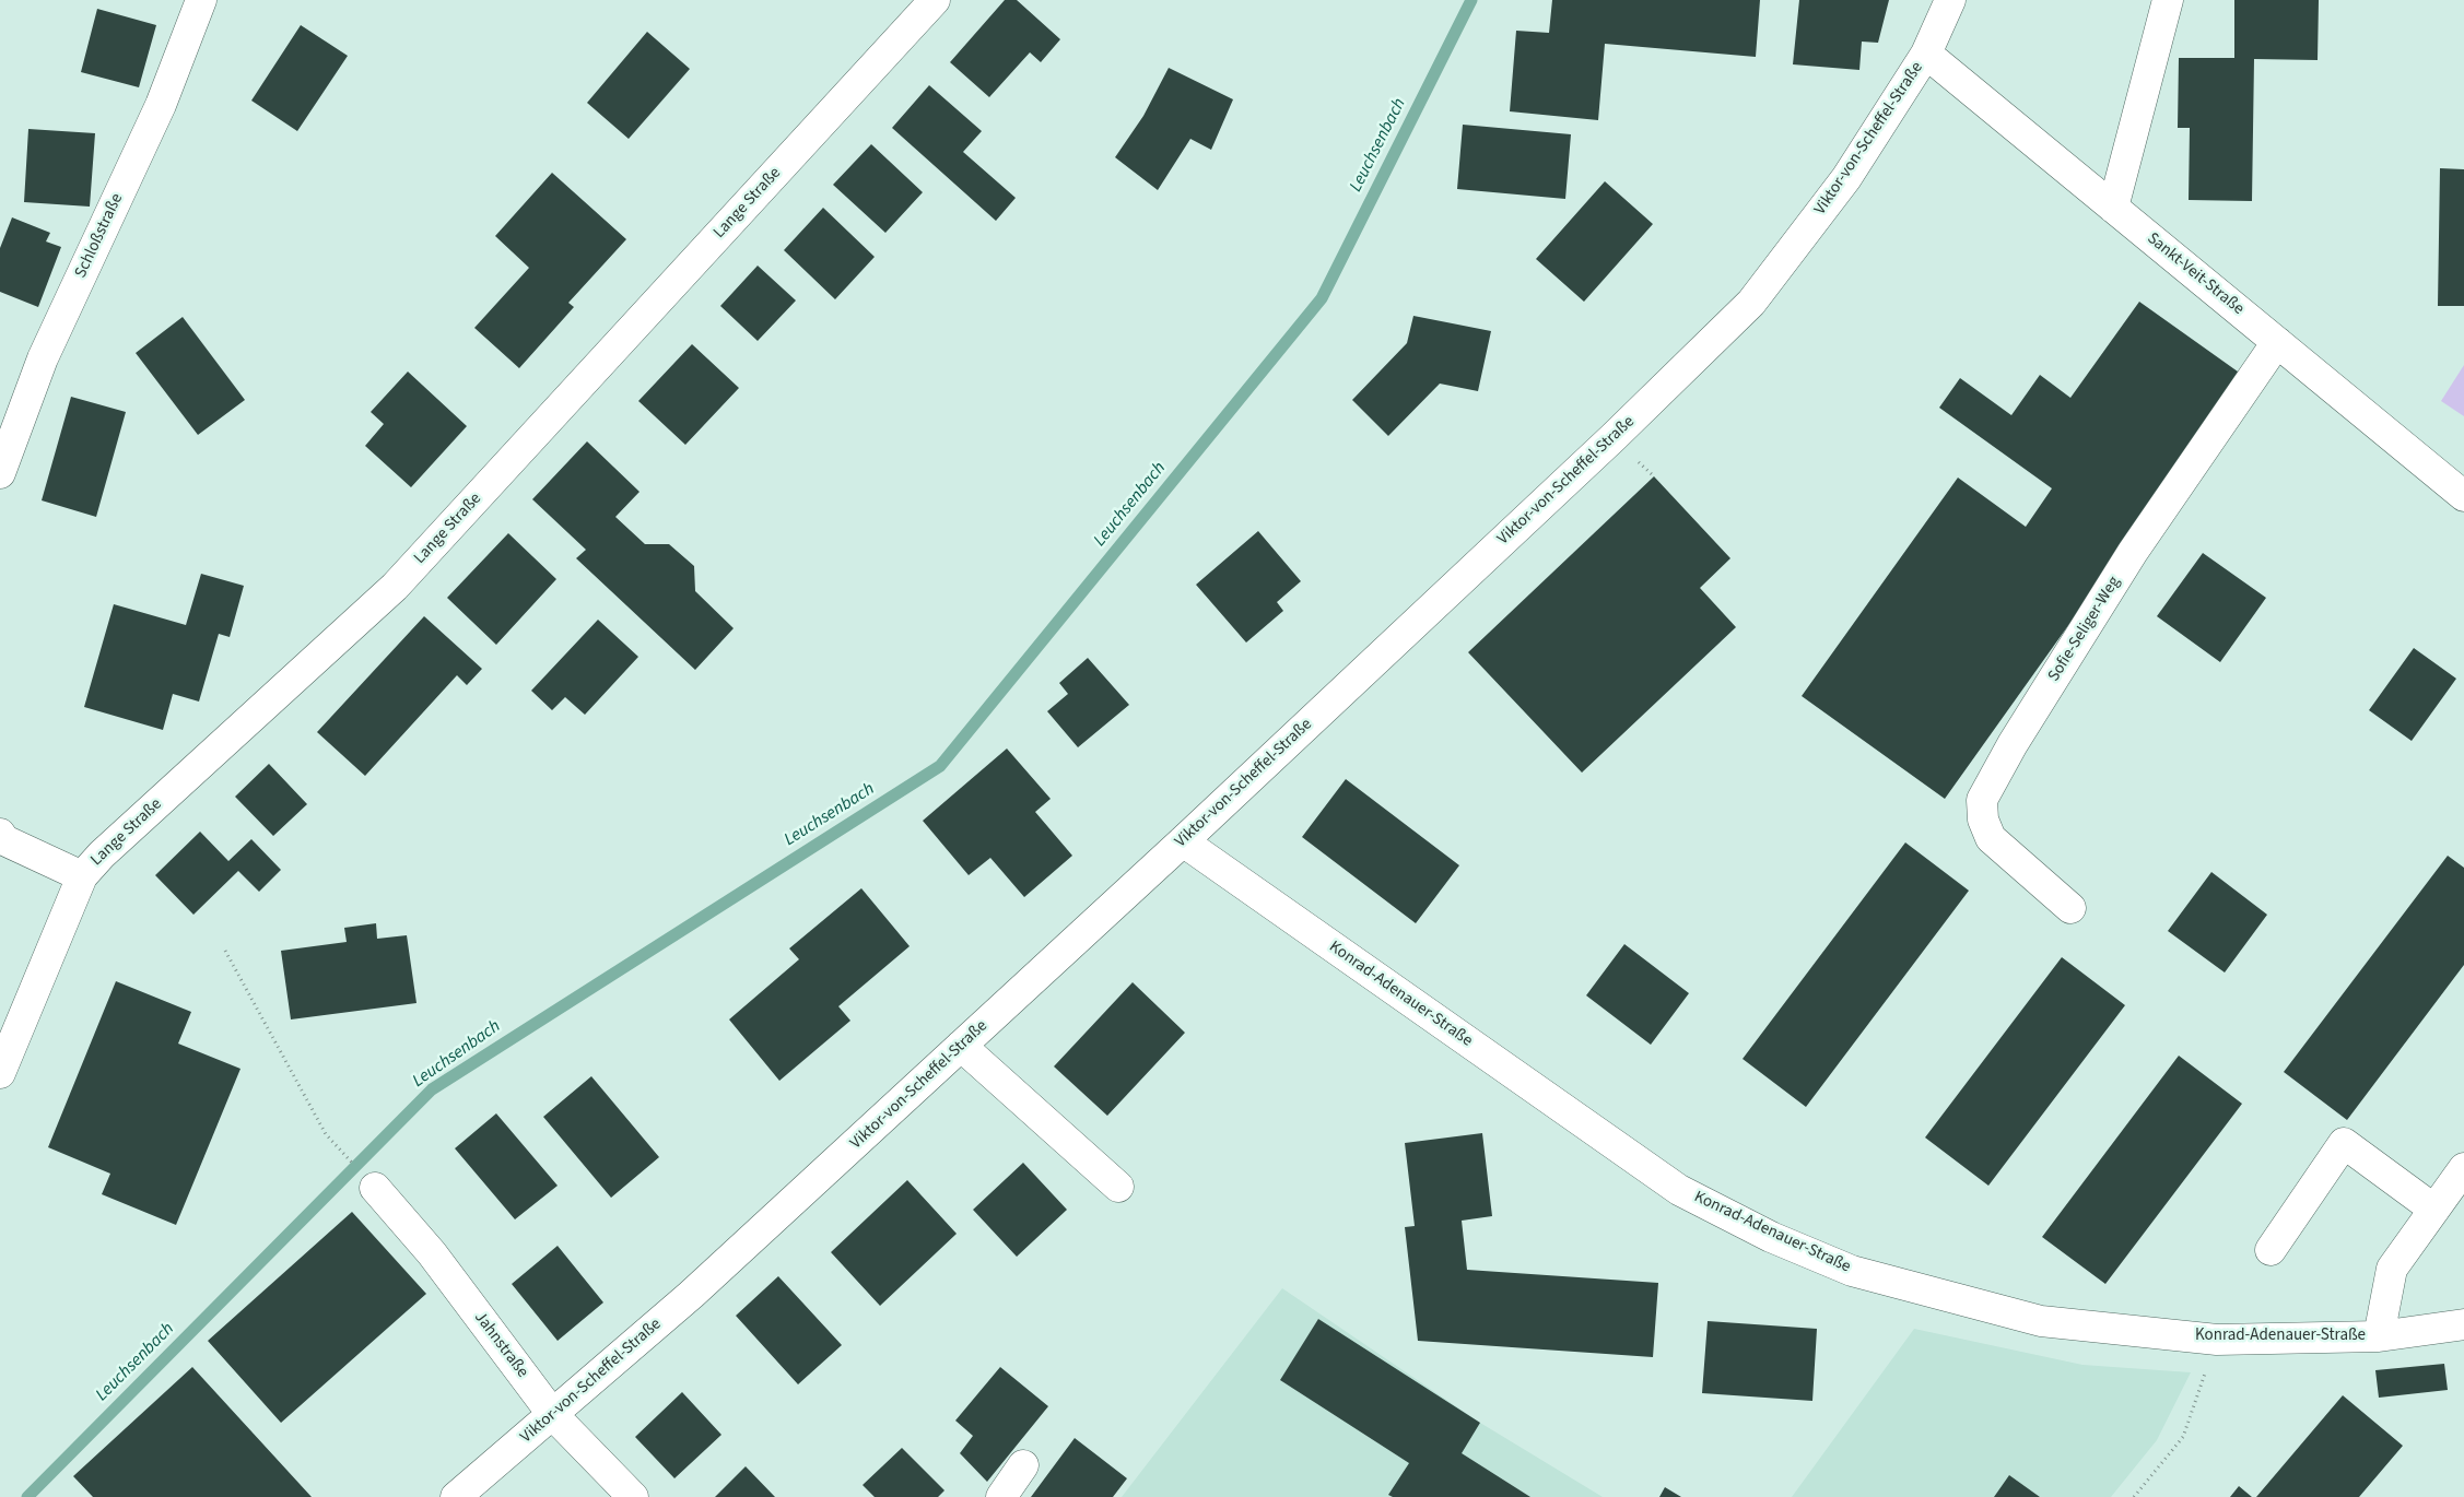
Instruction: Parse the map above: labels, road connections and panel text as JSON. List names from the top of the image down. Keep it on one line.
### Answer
{"streets":{"street":["Viktor-von-Scheffel-Straße","Lange Straße","Schloßstraße","Sankt-Veit-Straße","Sofie-Seliger-Weg","Konrad-Adenauer-Straße","Jahnstraße"]},"crossings":[["Viktor-von-Scheffel-Straße","Sankt-Veit-Straße"],["Viktor-von-Scheffel-Straße","Konrad-Adenauer-Straße"],["Viktor-von-Scheffel-Straße","Jahnstraße"],["Sankt-Veit-Straße","Sofie-Seliger-Weg"]],"water":["Leuchsenbach"]}
